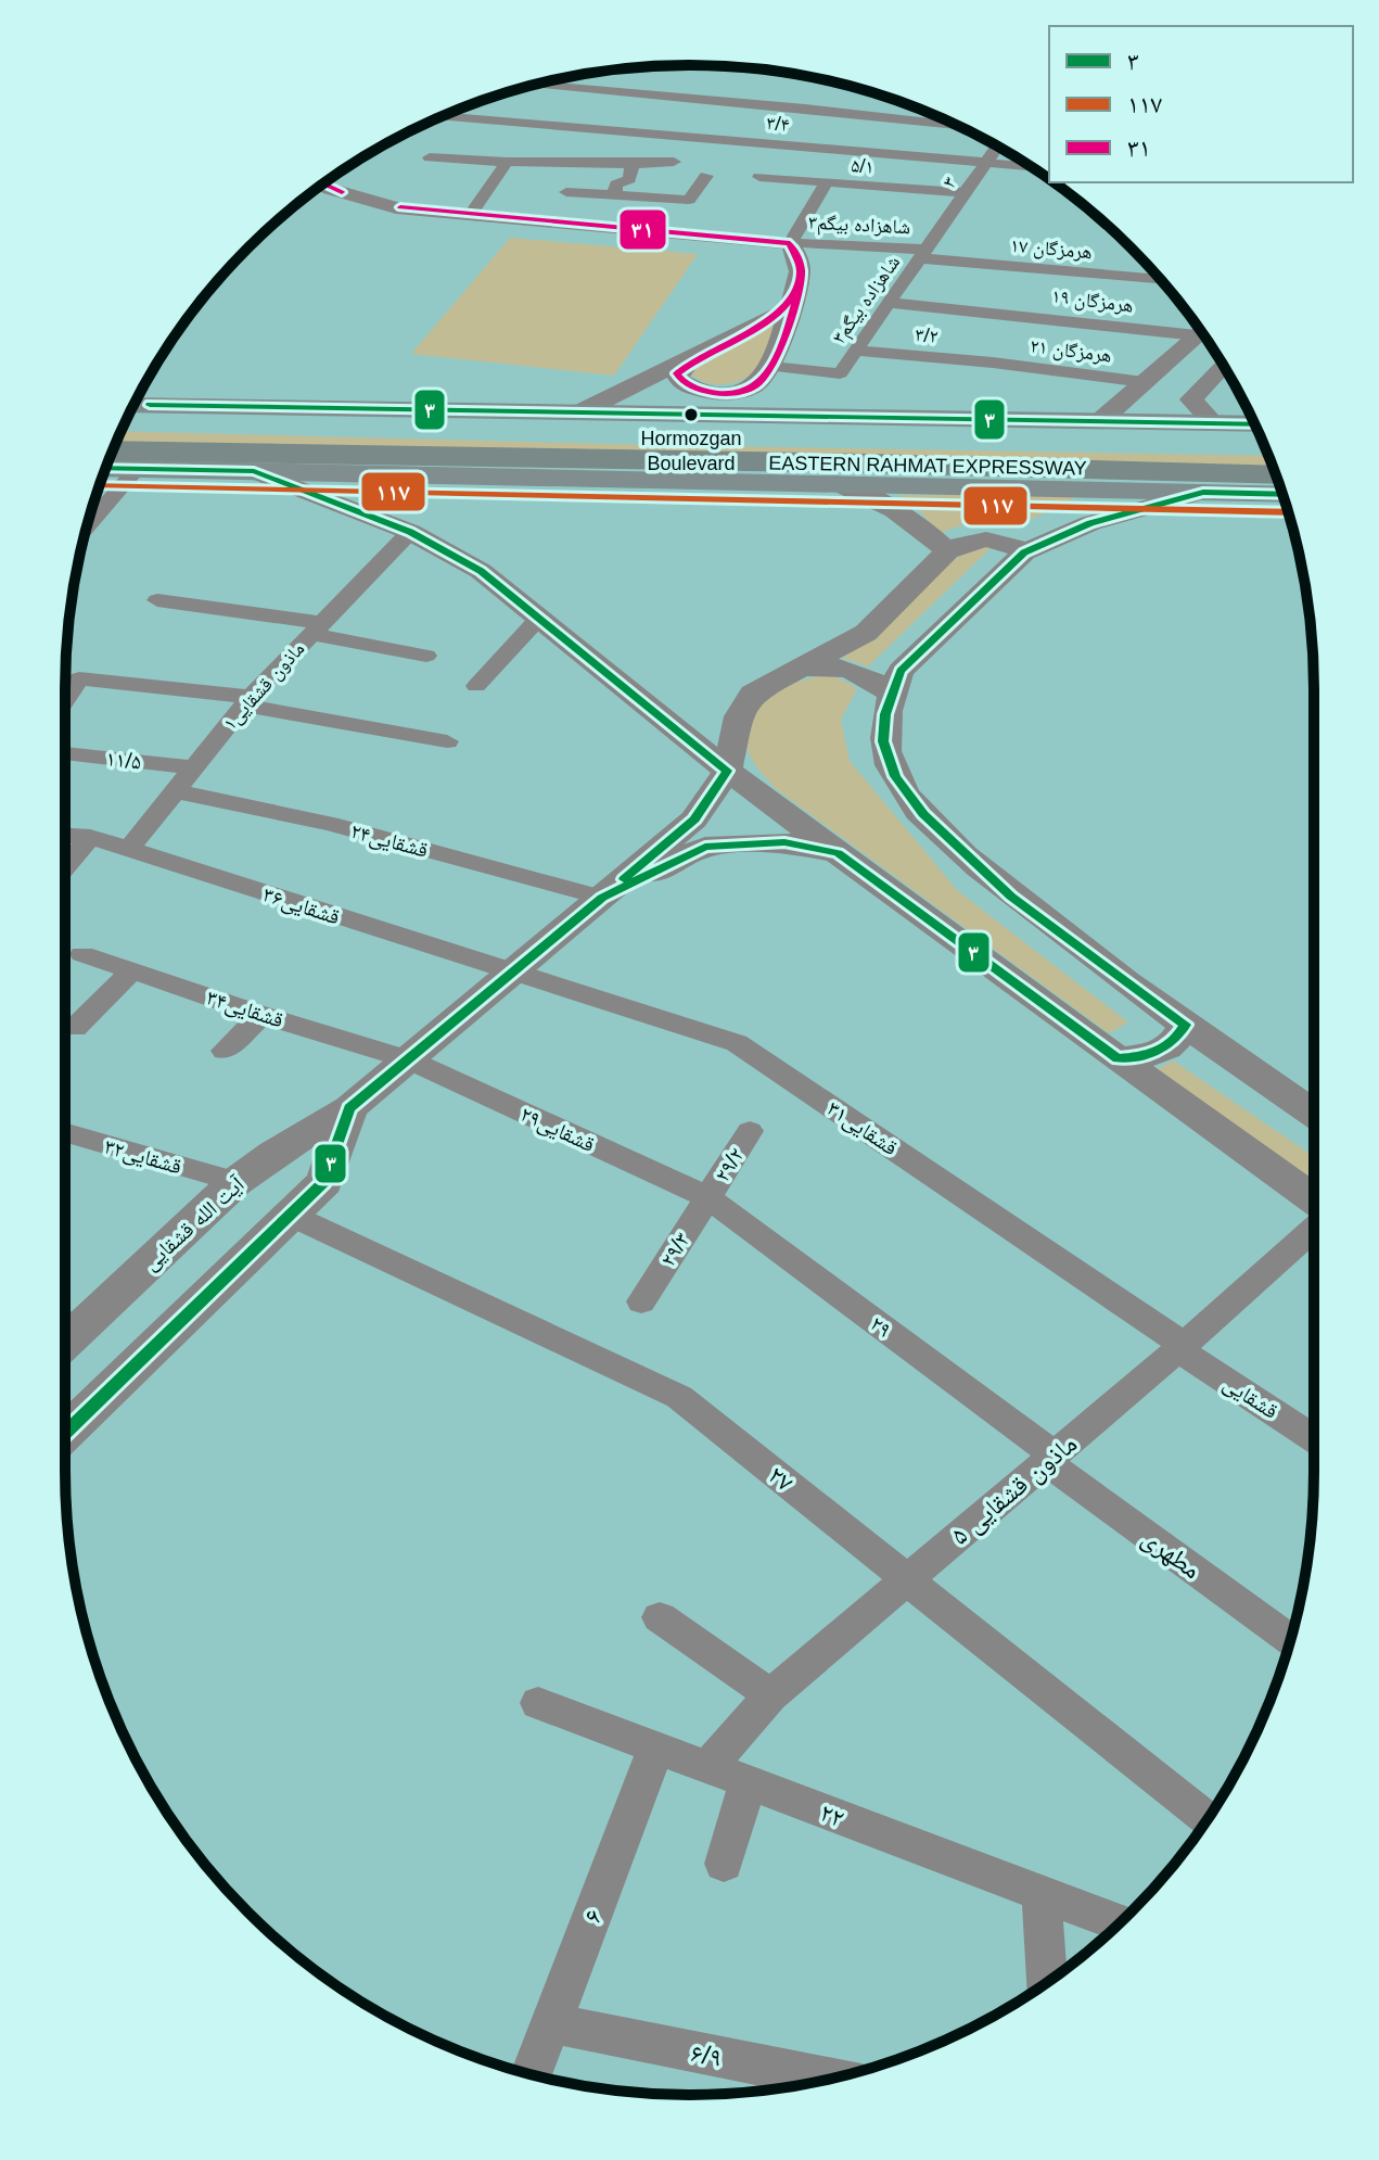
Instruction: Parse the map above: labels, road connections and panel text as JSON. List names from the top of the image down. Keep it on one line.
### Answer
{"streets":{"highway":["EASTERN RAHMAT EXPRESSWAY"],"street":["۳/۴","۵/۱","۳","شاهزاده بیگم۳","هرمزگان ۱۷","۳شاهزاده بیگم","هرمزگان ۱۹","۳/۲","هرمزگان ۲۱","ماذون قشقایی۱","۱۱/۵","قشقایی۲۴","قشقایی۳۶","قشقایی۳۴","۳۱قشقایی","قشقایی۲۹","قشقایی۳۲","۲۹/۲","آیت الله قشقایی","۲۹/۳","۲۹","قشقایی","۲۷","ماذون قشقایی ۵","مطهری","۲۲","۶","۶/۹"]},"crossings":[["۳/۴","۳"],["۵/۱","۳"],["۳","شاهزاده بیگم۳"],["۳","هرمزگان ۱۷"],["۳","۳شاهزاده بیگم"],["شاهزاده بیگم۳","هرمزگان ۱۷"],["شاهزاده بیگم۳","۳شاهزاده بیگم"],["هرمزگان ۱۷","۳شاهزاده بیگم"],["۳شاهزاده بیگم","هرمزگان ۱۹"],["۳شاهزاده بیگم","۳/۲"],["۳/۲","هرمزگان ۲۱"],["ماذون قشقایی۱","۱۱/۵"],["ماذون قشقایی۱","قشقایی۲۴"],["ماذون قشقایی۱","قشقایی۳۶"],["قشقایی۲۴","آیت الله قشقایی"],["قشقایی۳۶","۳۱قشقایی"],["قشقایی۳۶","آیت الله قشقایی"],["قشقایی۳۴","قشقایی۲۹"],["قشقایی۳۴","آیت الله قشقایی"],["۳۱قشقایی","آیت الله قشقایی"],["۳۱قشقایی","قشقایی"],["۳۱قشقایی","ماذون قشقایی ۵"],["قشقایی۲۹","۲۹/۲"],["قشقایی۲۹","آیت الله قشقایی"],["قشقایی۲۹","۲۹/۳"],["قشقایی۲۹","۲۹"],["قشقایی۳۲","آیت الله قشقایی"],["۲۹/۲","۲۹/۳"],["۲۹/۲","۲۹"],["۲۹/۳","۲۹"],["۲۹","ماذون قشقایی ۵"],["۲۹","مطهری"],["قشقایی","ماذون قشقایی ۵"],["۲۷","ماذون قشقایی ۵"],["ماذون قشقایی ۵","مطهری"],["ماذون قشقایی ۵","۲۲"],["۲۲","۶"],["۶","۶/۹"]],"places":["Hormozgan Boulevard"],"lines":["transit line ۳۱","transit line ۳","transit line ۱۱۷"],"legend":["۳","۱۱۷","۳۱"]}
